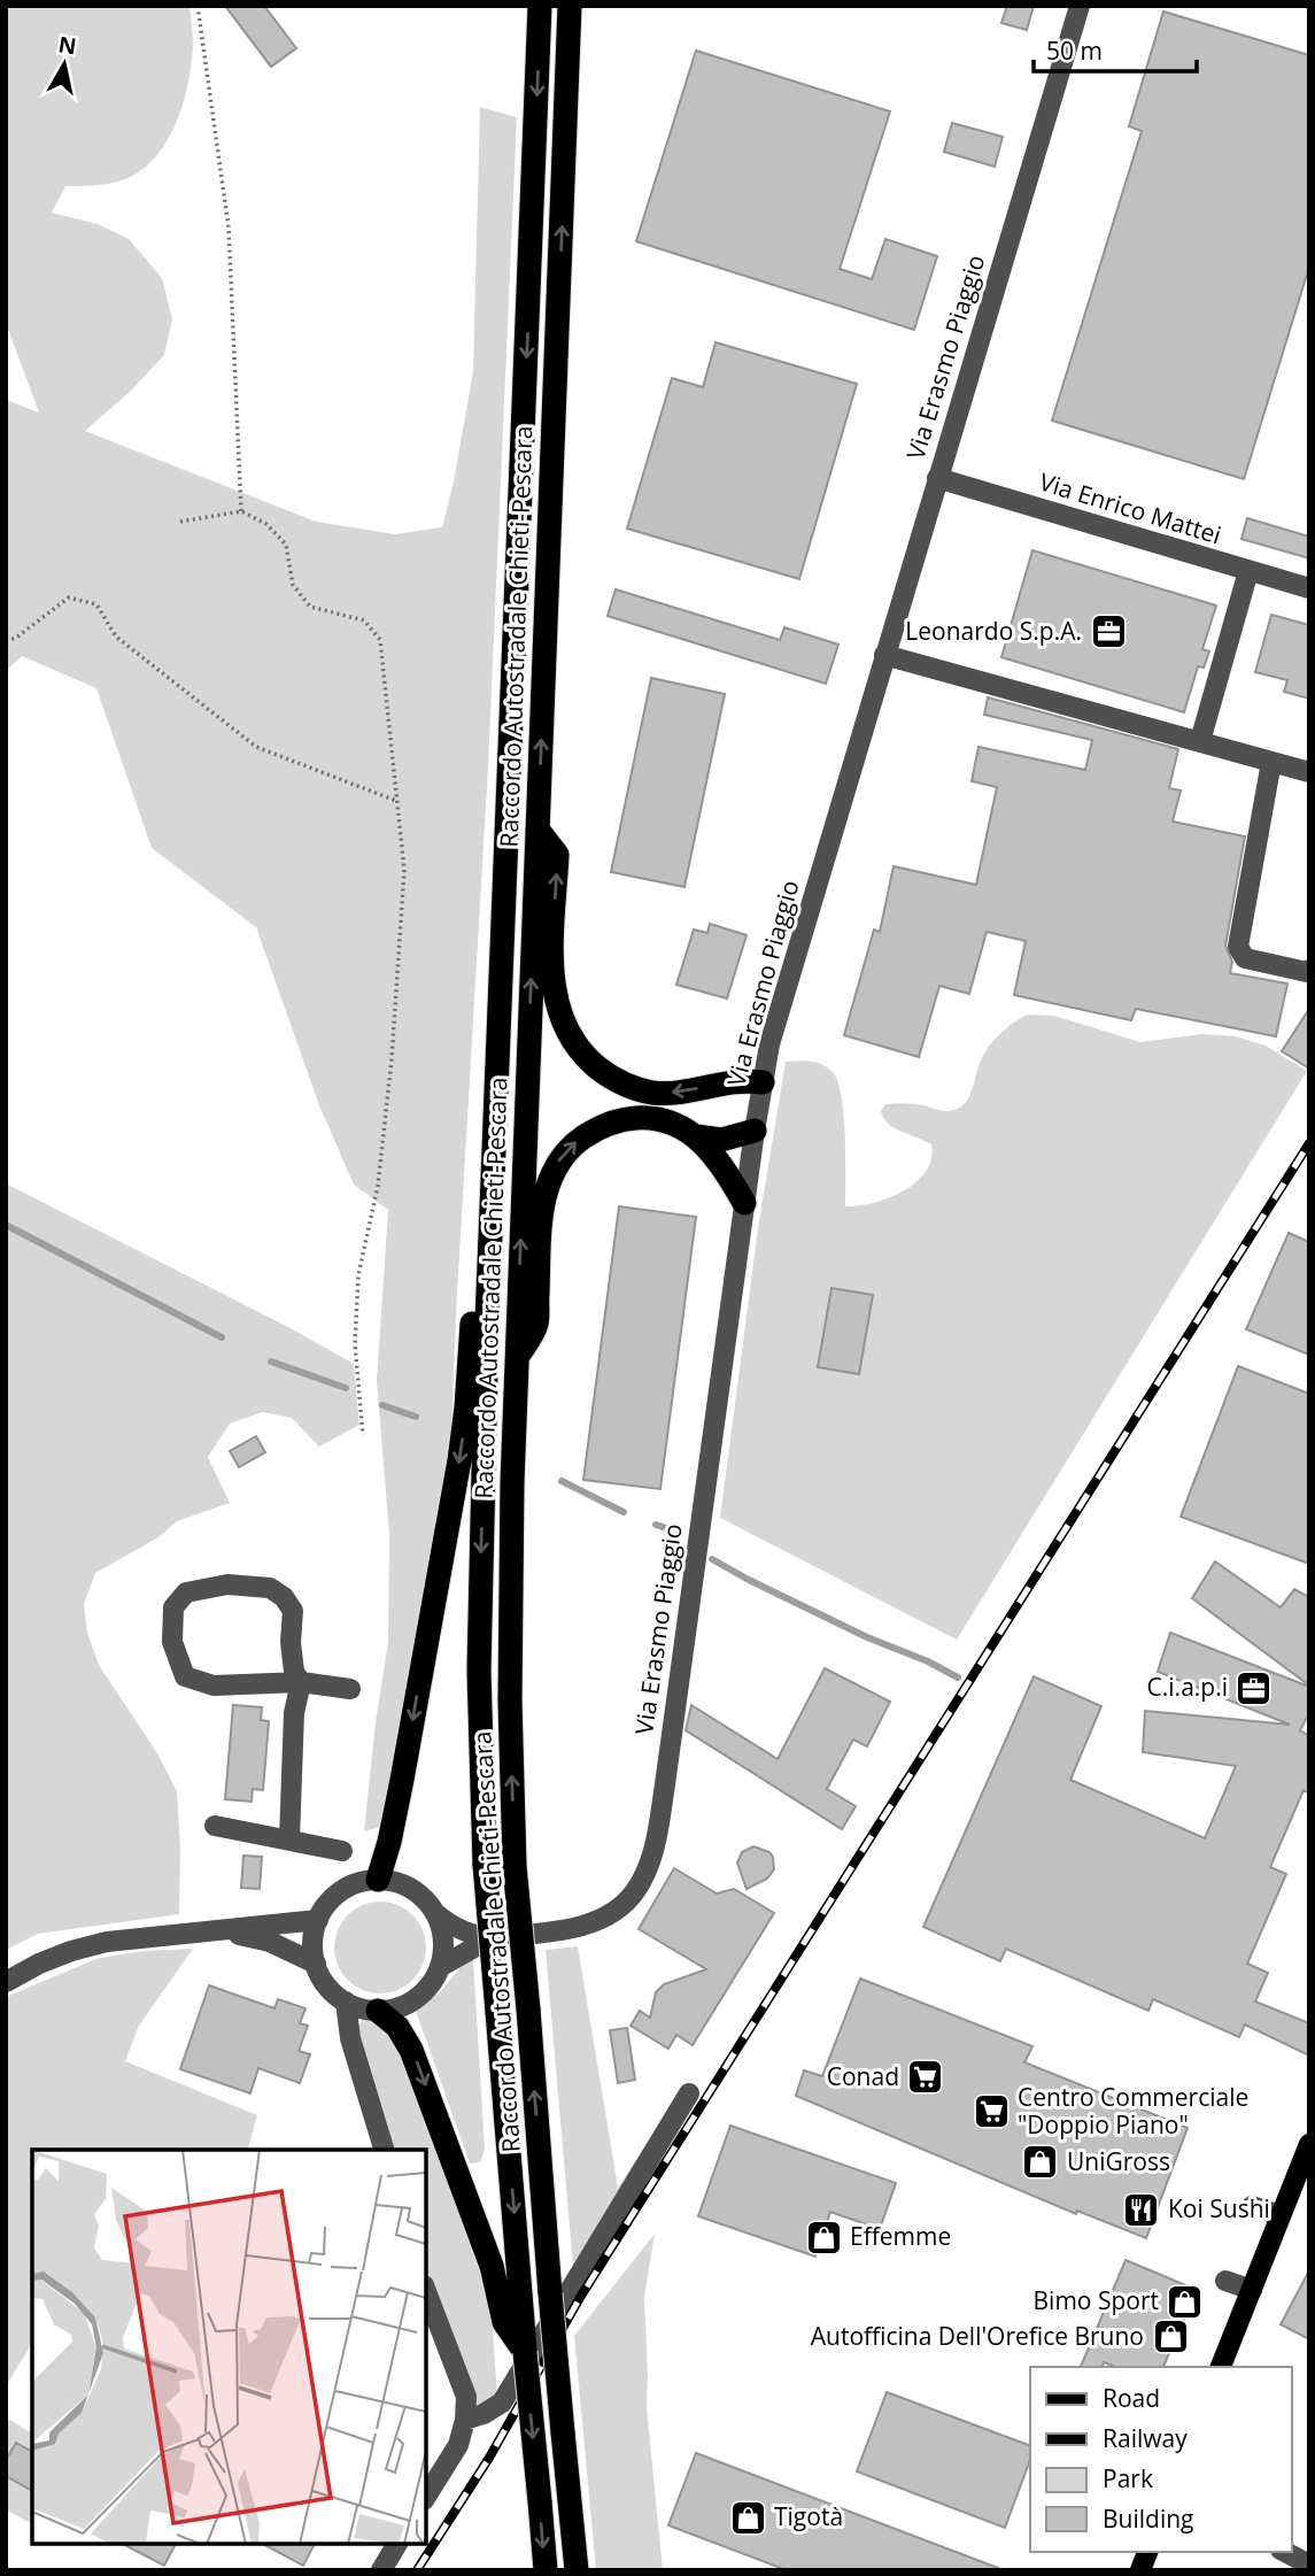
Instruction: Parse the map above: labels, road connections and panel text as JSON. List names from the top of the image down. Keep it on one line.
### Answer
{"streets":{"highway":["Raccordo Autostradale Chieti-Pescara"],"street":["Via Erasmo Piaggio","Via Enrico Mattei"]},"crossings":[["Via Erasmo Piaggio","Via Enrico Mattei"]],"places":{"office":["Leonardo S.p.A.","C.i.a.p.i"],"supermarket":["Conad","Centro Commerciale \"Doppio Piano\""],"shop":["UniGross","Effemme","Bimo Sport","Autofficina Dell'Orefice Bruno","Tigotà"],"restaurant":["Koi Sushi"]},"legend":["Road","Railway","Park","Building"],"scale_bar":"50 m","north":"top"}
